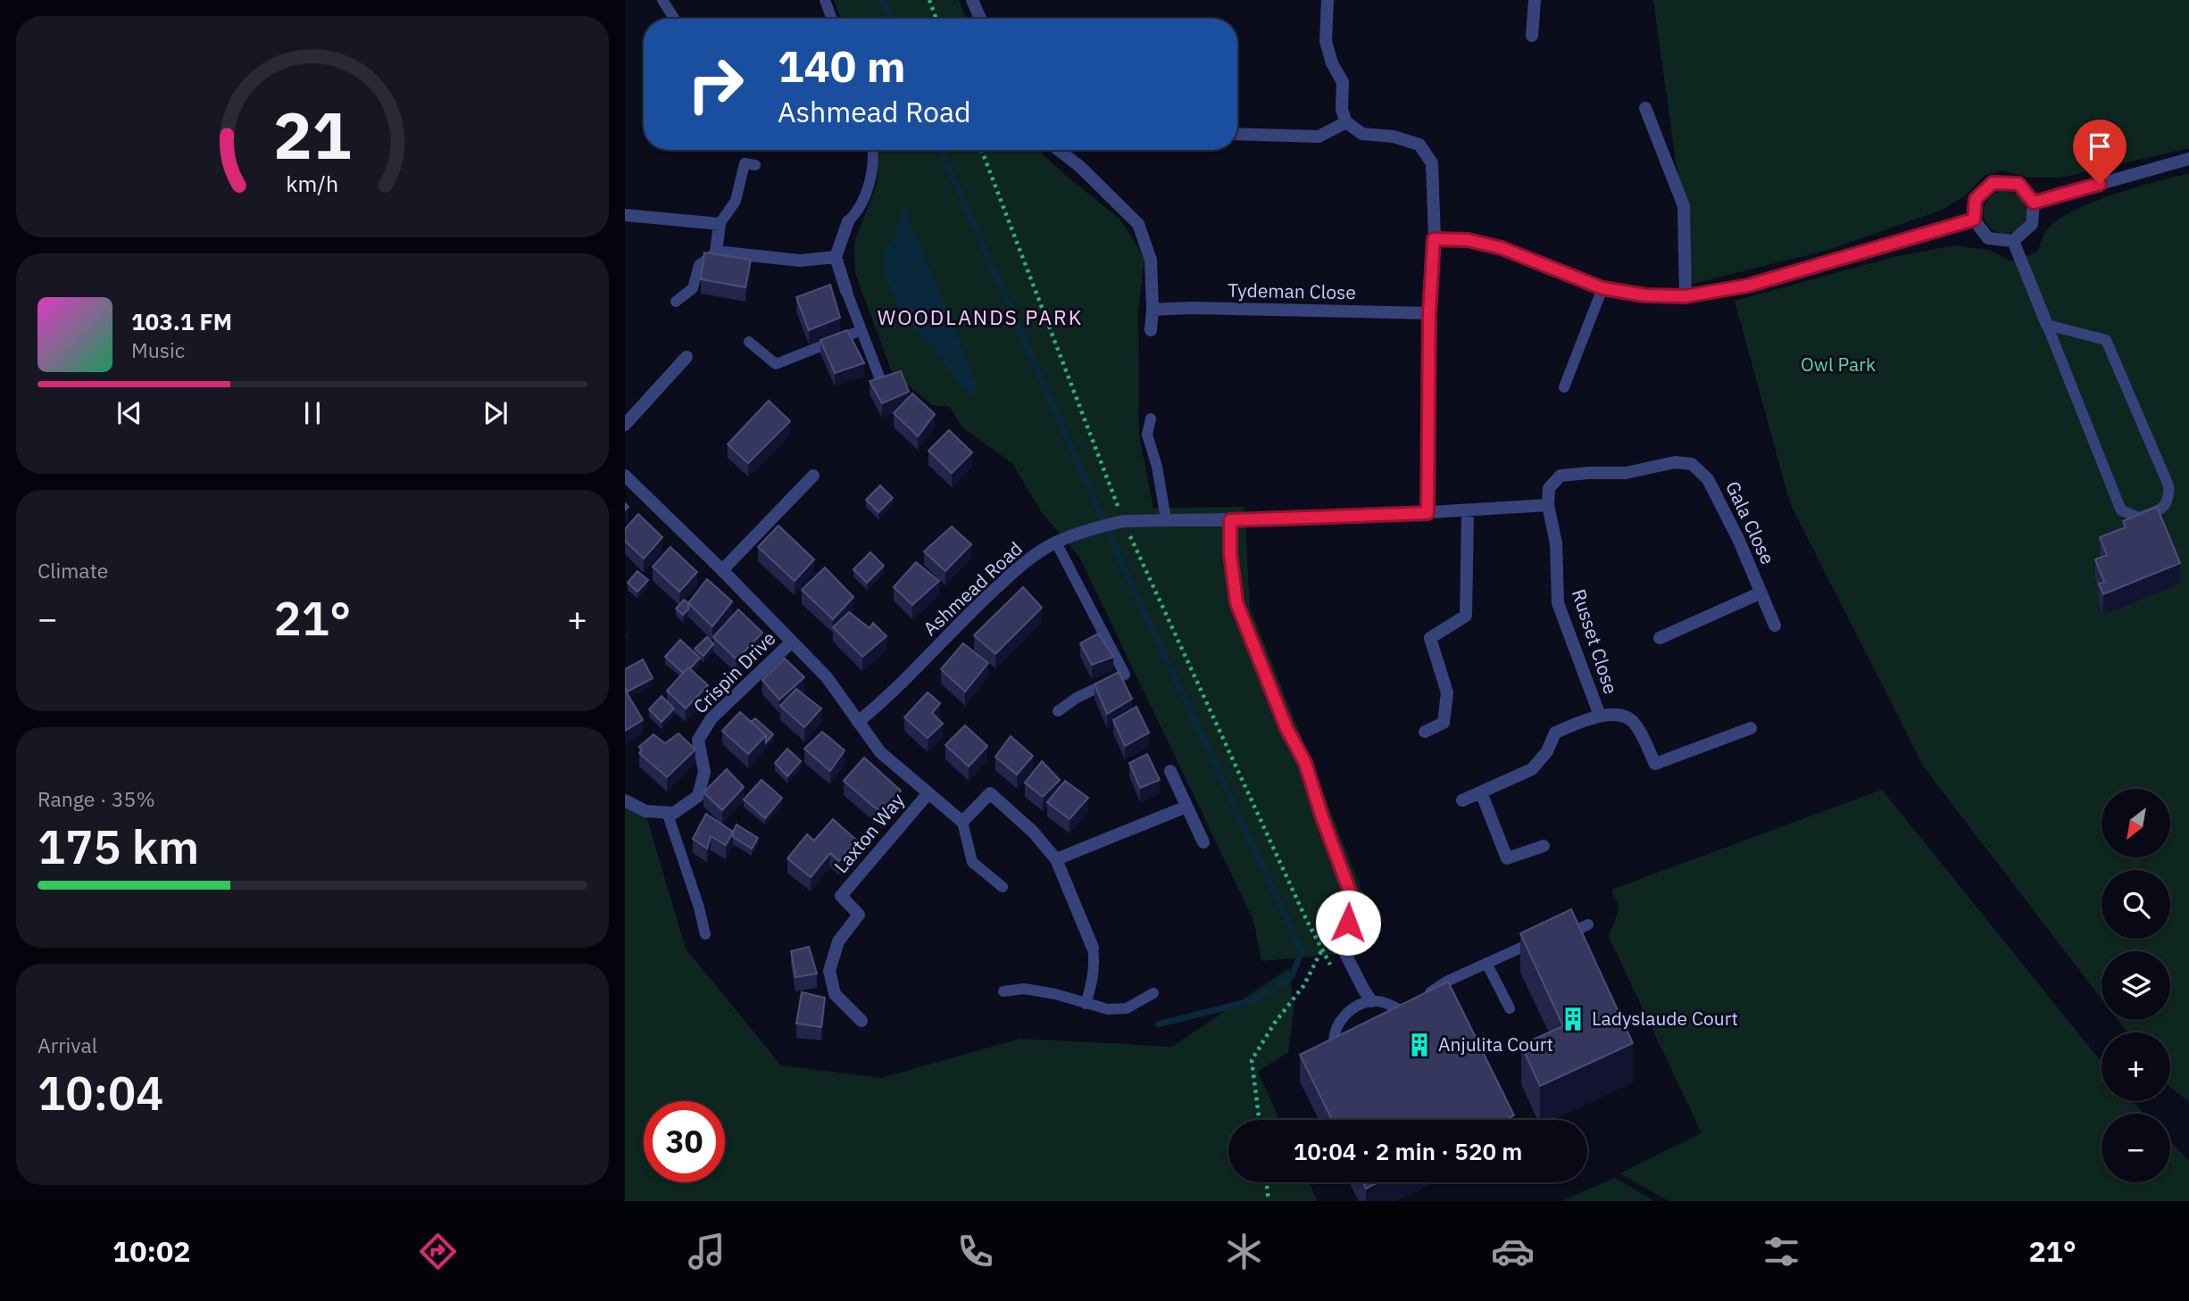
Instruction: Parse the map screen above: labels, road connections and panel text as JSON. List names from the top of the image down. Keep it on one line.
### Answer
{"streets":{"street":["Tydeman Close","Gala Close","Ashmead Road","Russet Close","Crispin Drive","Laxton Way"]},"crossings":[["Gala Close","Russet Close"],["Ashmead Road","Laxton Way"]],"districts":["WOODLANDS PARK"],"parks":["Owl Park"],"places":{"building":["Ladyslaude Court","Anjulita Court"]},"north":"bottom left","page":{"turn":["140 m","Ashmead Road"],"song":["103.1 FM","Music"],"tile":["Climate",["Range · 35%","175 km"],["Arrival","10:04"]],"heat":["−","21°","+"],"map_buttons":["+","−"],"limit":"30","trip":"10:04 · 2 min · 520 m","tabs":["10:02","21°"],"gauge":["21","km/h"]}}
